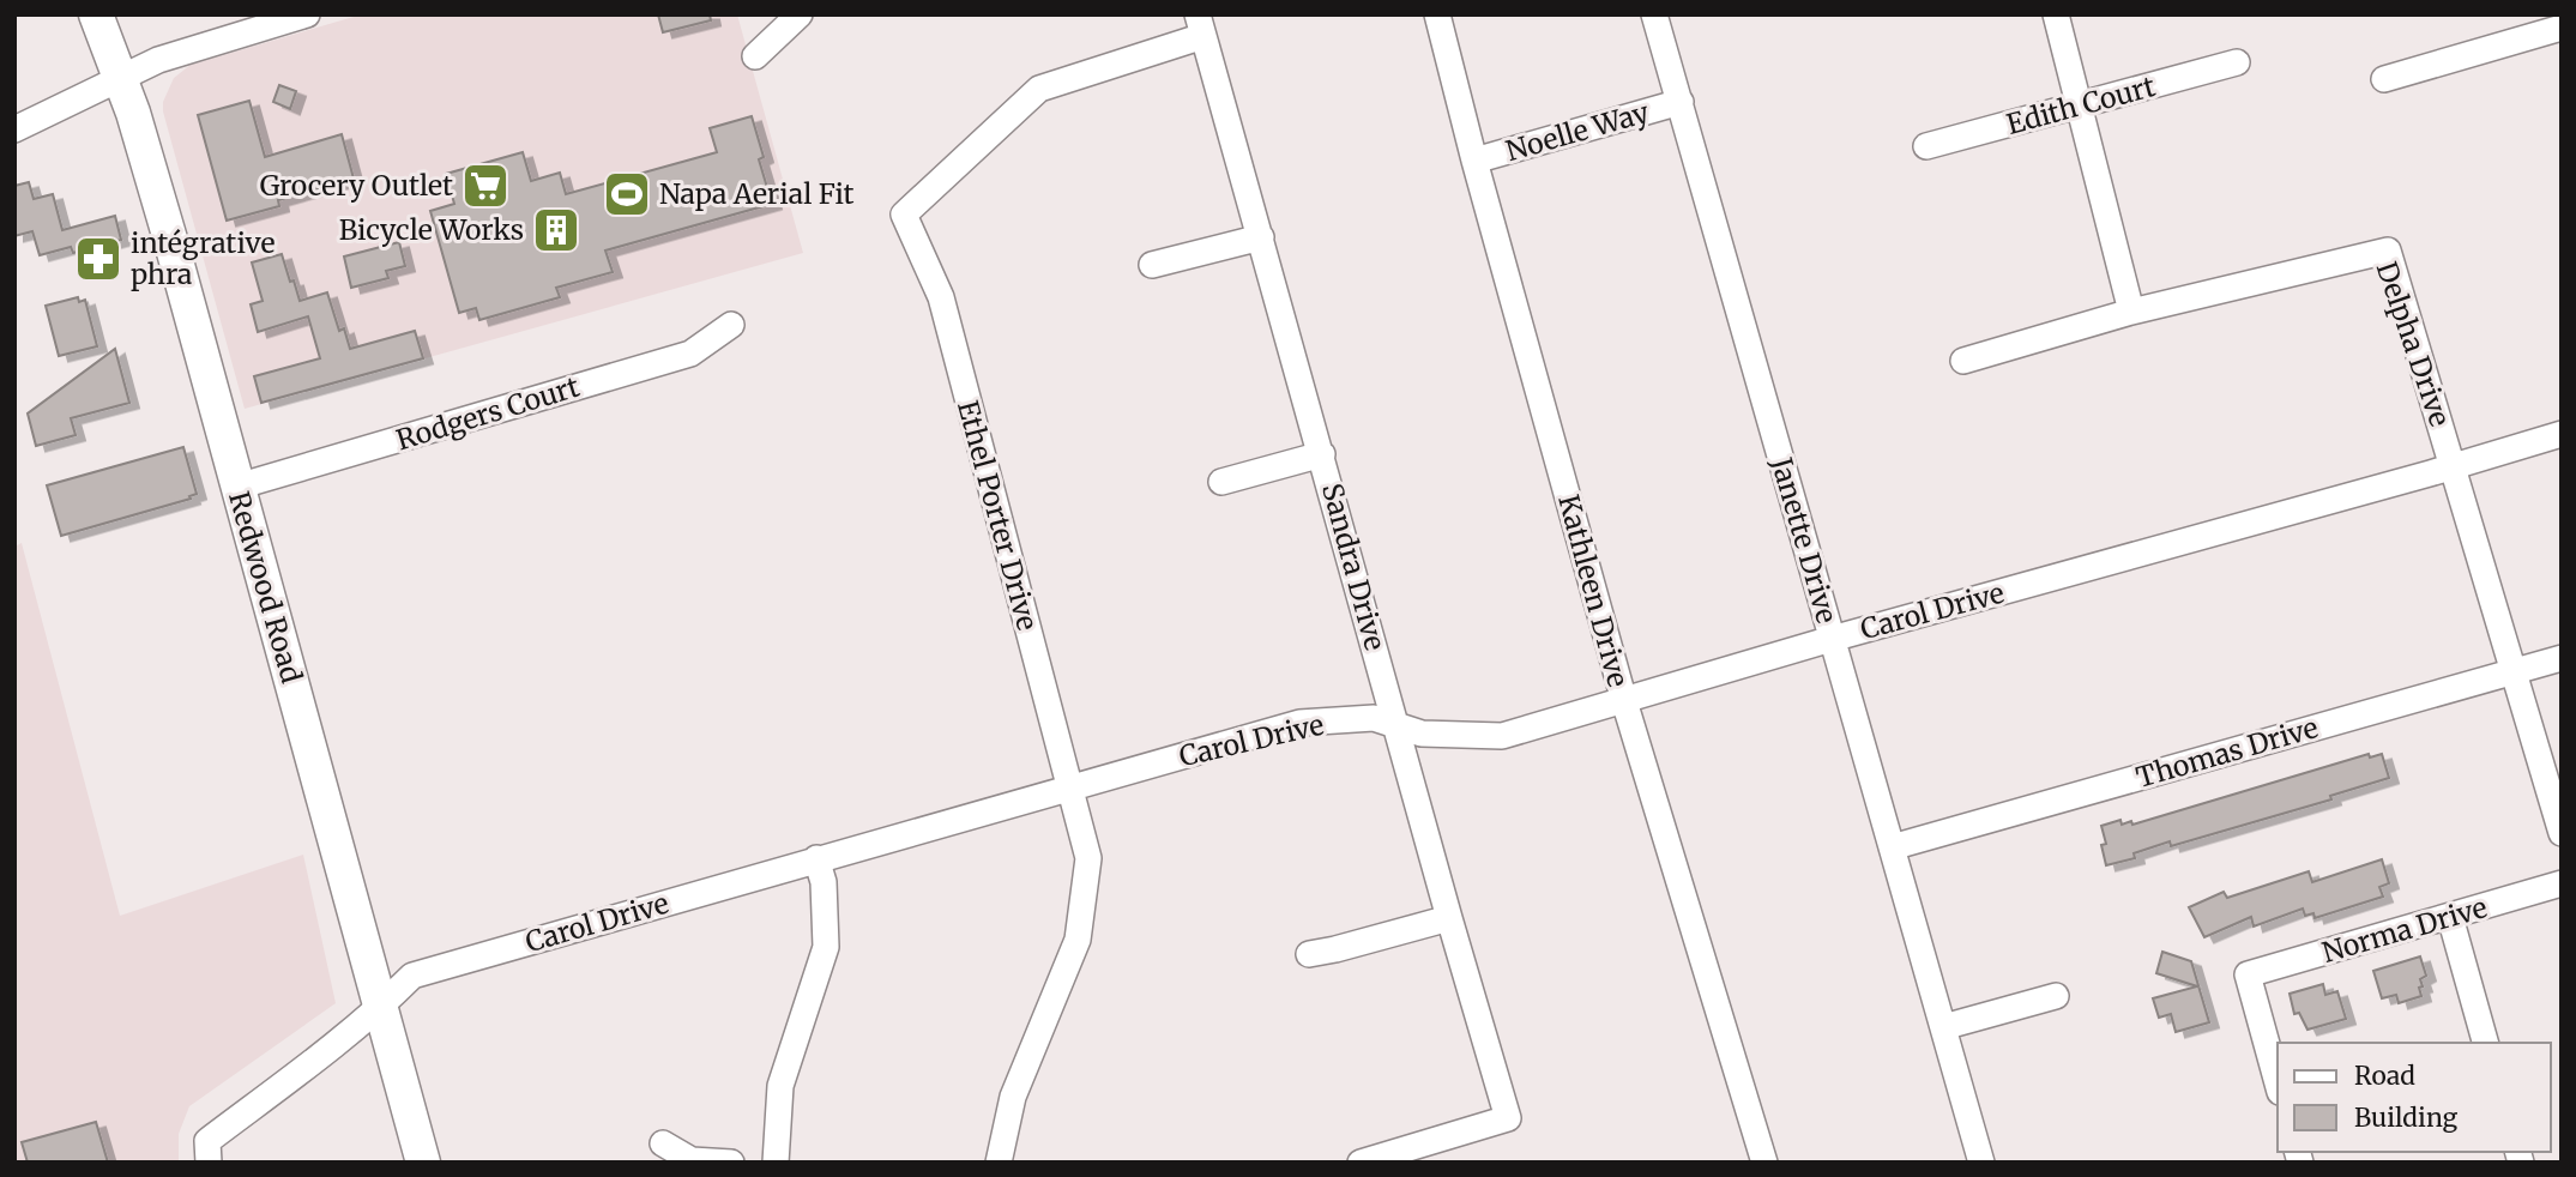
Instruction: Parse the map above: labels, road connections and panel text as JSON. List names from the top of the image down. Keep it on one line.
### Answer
{"streets":{"main road":["Redwood Road"],"street":["Edith Court","Noelle Way","Delpha Drive","Rodgers Court","Ethel Porter Drive","Janette Drive","Sandra Drive","Kathleen Drive","Carol Drive","Thomas Drive","Norma Drive"]},"crossings":[["Noelle Way","Janette Drive"],["Noelle Way","Kathleen Drive"],["Delpha Drive","Carol Drive"],["Delpha Drive","Thomas Drive"],["Rodgers Court","Redwood Road"],["Ethel Porter Drive","Sandra Drive"],["Ethel Porter Drive","Carol Drive"],["Janette Drive","Carol Drive"],["Janette Drive","Thomas Drive"],["Sandra Drive","Carol Drive"],["Redwood Road","Carol Drive"],["Kathleen Drive","Carol Drive"]],"places":{"supermarket":["Grocery Outlet"],"sports":["Napa Aerial Fit"],"building":["Bicycle Works"],"pharmacy":["intégrative phra"]},"legend":["Road","Building"]}
